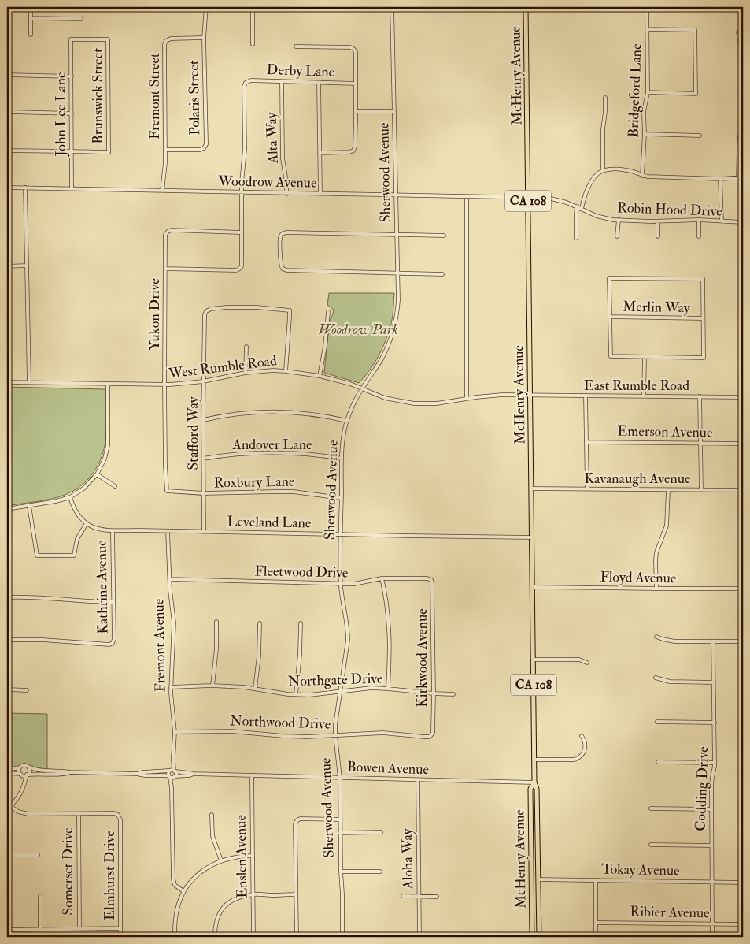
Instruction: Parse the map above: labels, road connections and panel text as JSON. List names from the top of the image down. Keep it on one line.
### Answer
{"streets":{"main road":["McHenry Avenue","CA 108"],"street":["Derby Lane","Bridgeford Lane","Brunswick Street","Fremont Street","Polaris Street","John Lee Lane","Alta Way","Sherwood Avenue","Woodrow Avenue","Robin Hood Drive","Merlin Way","Yukon Drive","West Rumble Road","East Rumble Road","Emerson Avenue","Stafford Way","Andover Lane","Kavanaugh Avenue","Roxbury Lane","Leveland Lane","Fleetwood Drive","Floyd Avenue","Kathrine Avenue","Fremont Avenue","Kirkwood Avenue","Northgate Drive","Northwood Drive","Bowen Avenue","Codding Drive","Enslen Avenue","Aloha Way","Tokay Avenue","Somerset Drive","Elmhurst Drive","Ribier Avenue"]},"crossings":[["Derby Lane","Alta Way"],["Derby Lane","Woodrow Avenue"],["McHenry Avenue","Woodrow Avenue"],["McHenry Avenue","Robin Hood Drive"],["McHenry Avenue","West Rumble Road"],["McHenry Avenue","East Rumble Road"],["McHenry Avenue","Kavanaugh Avenue"],["McHenry Avenue","Leveland Lane"],["McHenry Avenue","Floyd Avenue"],["McHenry Avenue","Bowen Avenue"],["McHenry Avenue","Tokay Avenue"],["Brunswick Street","John Lee Lane"],["Fremont Street","Polaris Street"],["Fremont Street","Woodrow Avenue"],["John Lee Lane","Woodrow Avenue"],["Alta Way","Woodrow Avenue"],["Sherwood Avenue","Woodrow Avenue"],["Sherwood Avenue","West Rumble Road"],["Sherwood Avenue","Andover Lane"],["Sherwood Avenue","Roxbury Lane"],["Sherwood Avenue","Leveland Lane"],["Sherwood Avenue","Fleetwood Drive"],["Sherwood Avenue","Northgate Drive"],["Sherwood Avenue","Northwood Drive"],["Sherwood Avenue","Bowen Avenue"],["Woodrow Avenue","Robin Hood Drive"],["Yukon Drive","West Rumble Road"],["Yukon Drive","Roxbury Lane"],["West Rumble Road","East Rumble Road"],["West Rumble Road","Stafford Way"],["Stafford Way","Andover Lane"],["Stafford Way","Roxbury Lane"],["Stafford Way","Leveland Lane"],["Leveland Lane","Kathrine Avenue"],["Leveland Lane","Fremont Avenue"],["Fleetwood Drive","Fremont Avenue"],["Fleetwood Drive","Kirkwood Avenue"],["Fremont Avenue","Northgate Drive"],["Fremont Avenue","Northwood Drive"],["Fremont Avenue","Bowen Avenue"],["Kirkwood Avenue","Northgate Drive"],["Kirkwood Avenue","Northwood Drive"],["Bowen Avenue","Enslen Avenue"],["Bowen Avenue","Aloha Way"],["Codding Drive","Tokay Avenue"],["Codding Drive","Ribier Avenue"],["Somerset Drive","Elmhurst Drive"]],"parks":["Woodrow Park"]}
